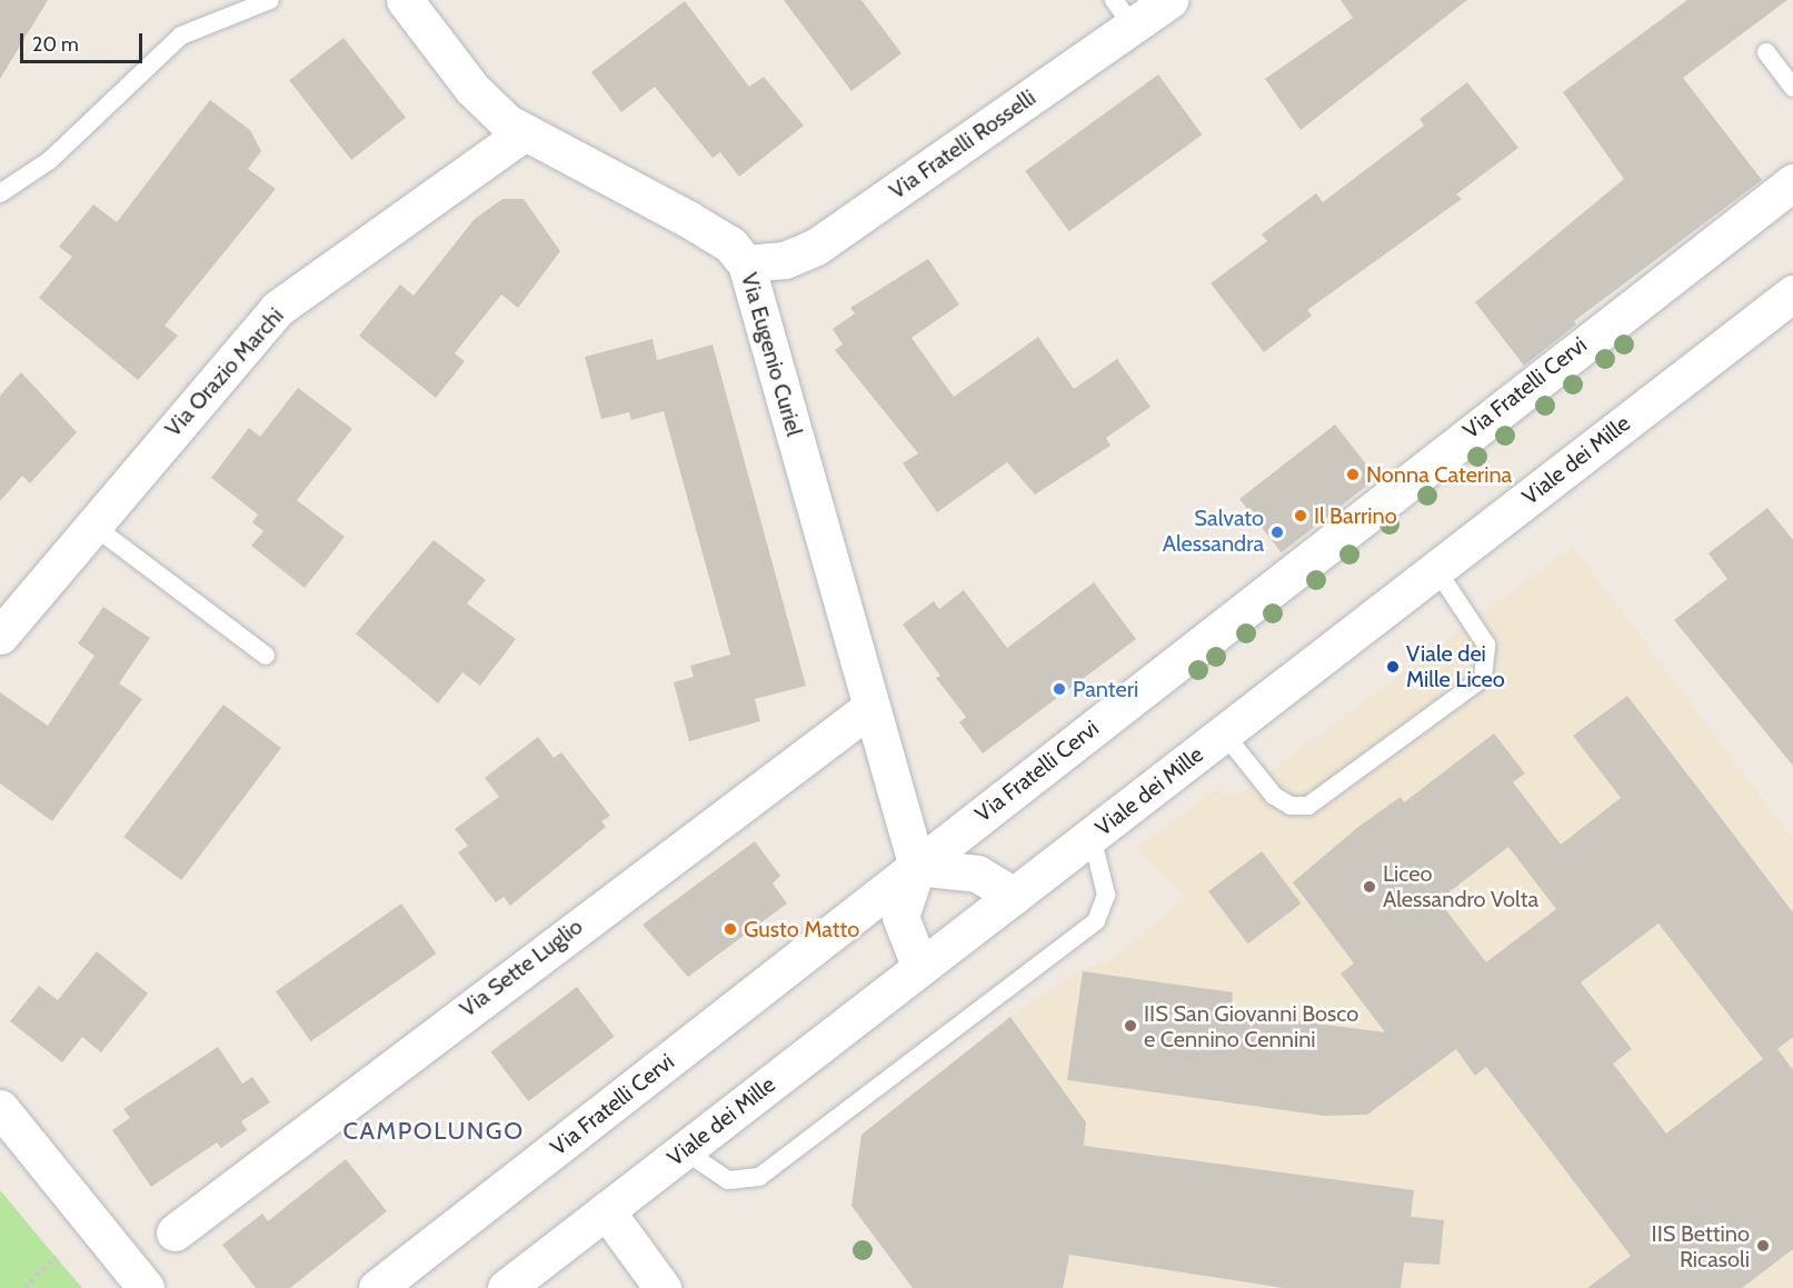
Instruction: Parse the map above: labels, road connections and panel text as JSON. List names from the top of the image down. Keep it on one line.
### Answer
{"streets":{"street":["Via Fratelli Rosselli","Via Eugenio Curiel","Via Orazio Marchi","Via Fratelli Cervi","Viale dei Mille","Via Sette Luglio"]},"crossings":[["Via Fratelli Rosselli","Via Eugenio Curiel"],["Via Eugenio Curiel","Via Orazio Marchi"],["Via Eugenio Curiel","Via Fratelli Cervi"],["Via Eugenio Curiel","Via Sette Luglio"]],"districts":["CAMPOLUNGO"],"places":["Nonna Caterina","Il Barrino","Salvato Alessandra","Viale dei Mille Liceo","Panteri","Liceo Alessandro Volta","Gusto Matto","IIS San Giovanni Bosco e Cennino Cennini","IIS Bettino Ricasoli"],"scale_bar":"20 m"}
